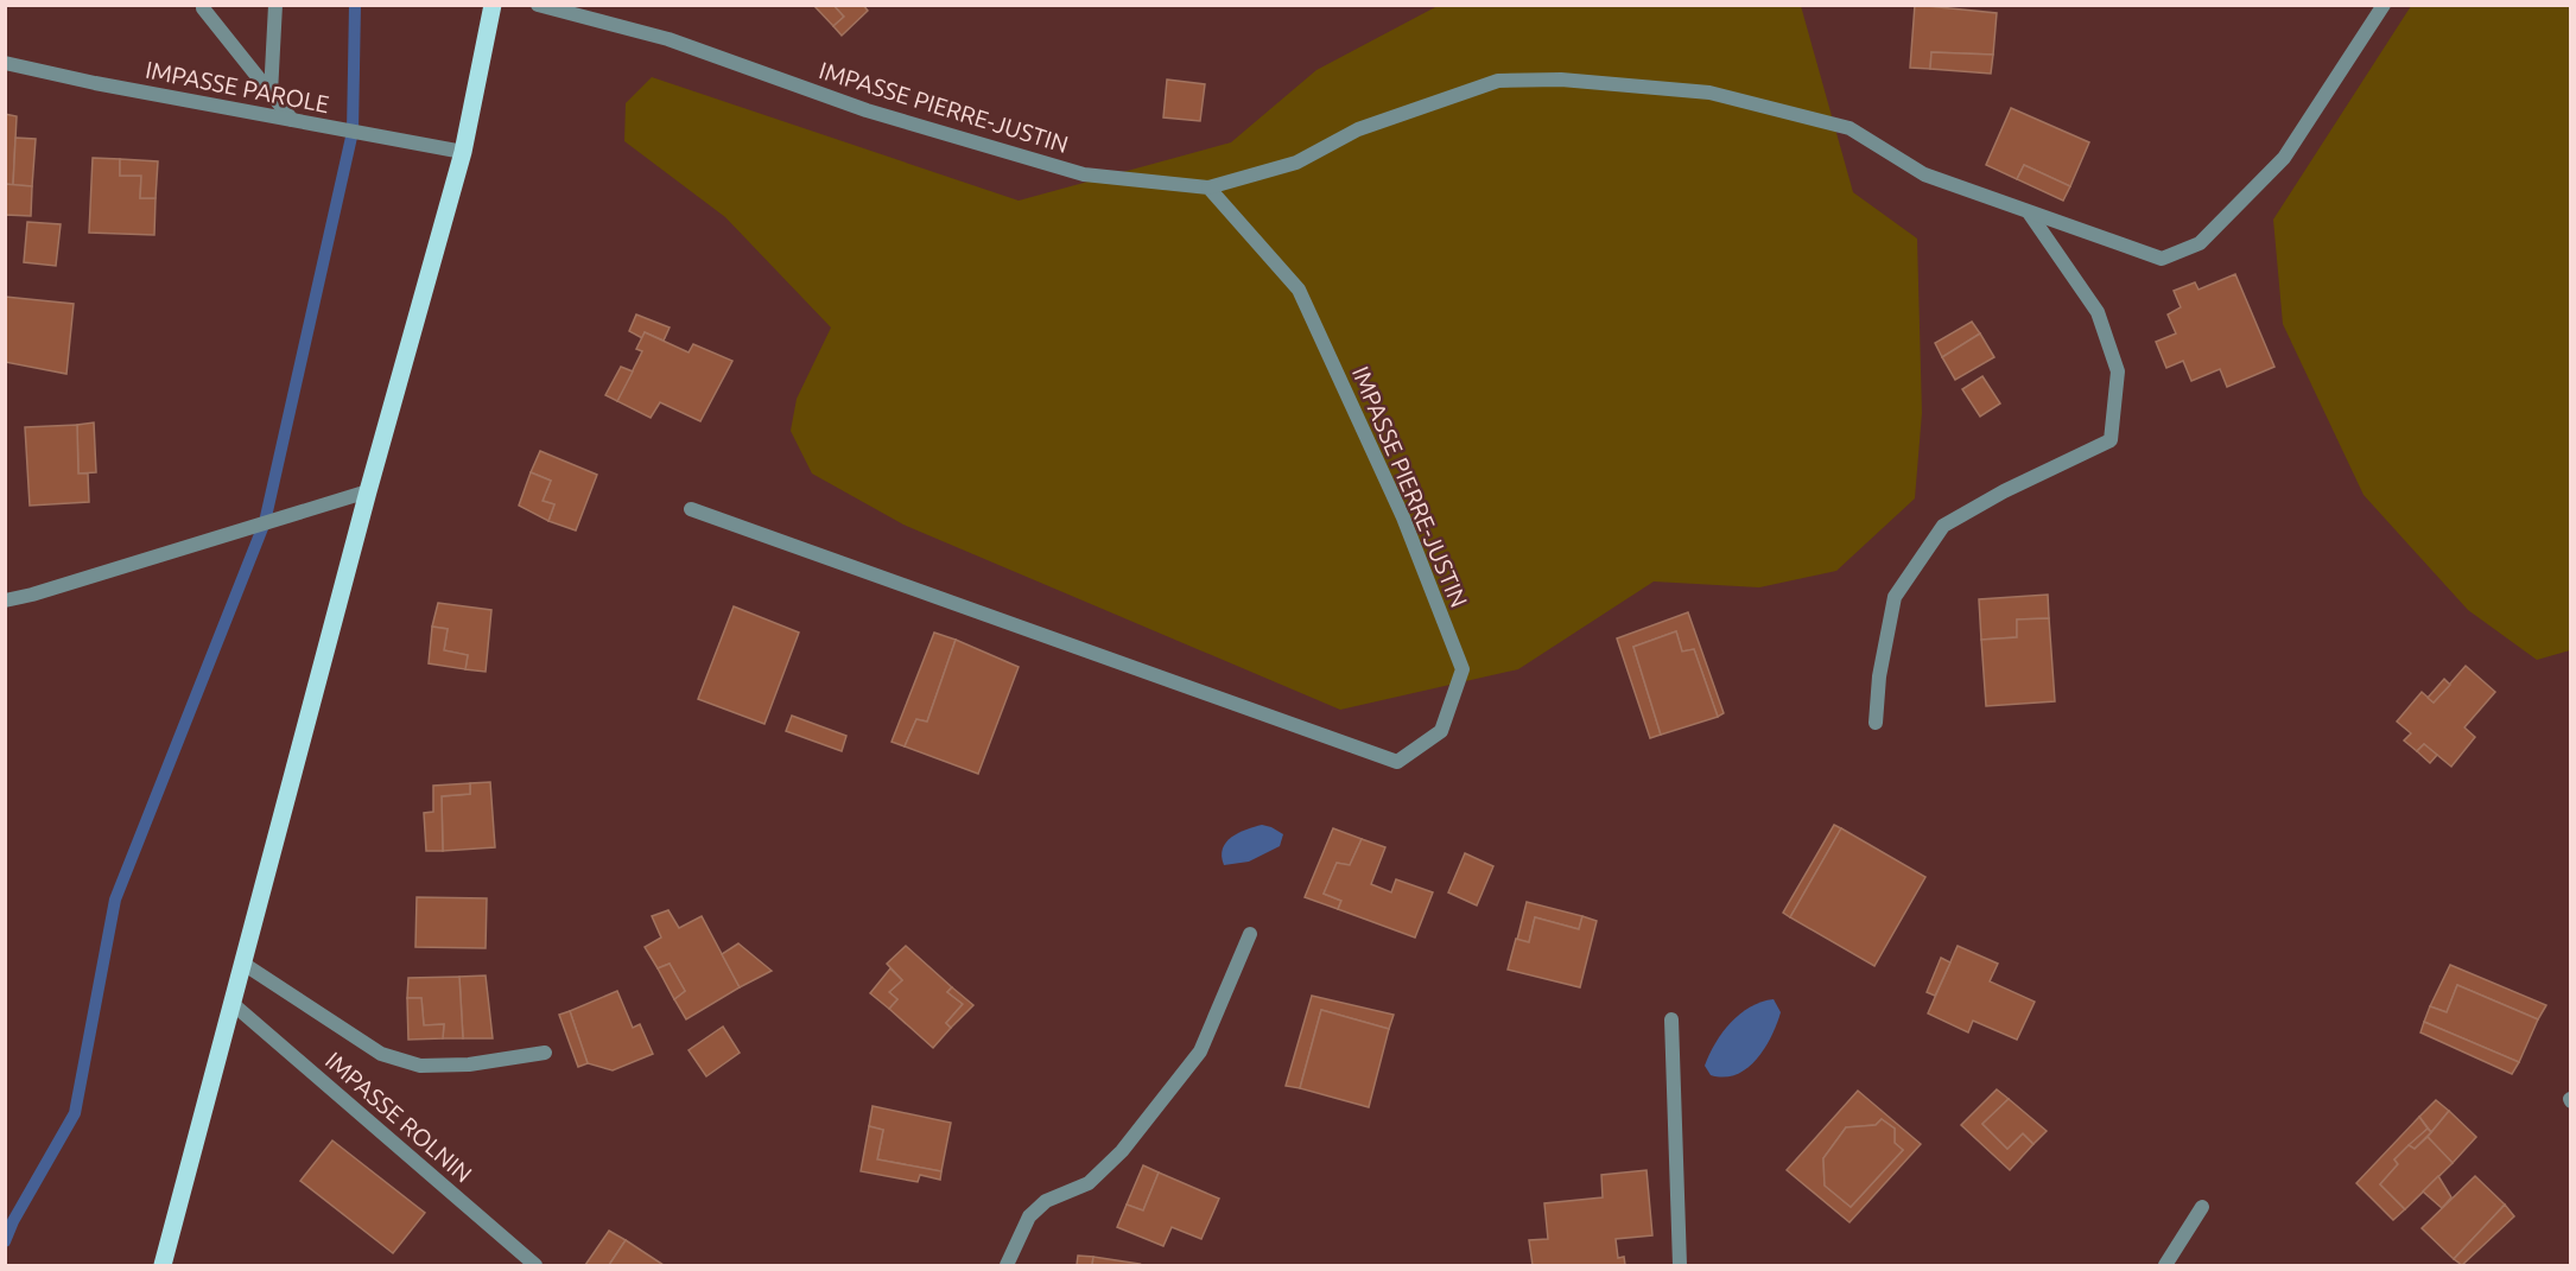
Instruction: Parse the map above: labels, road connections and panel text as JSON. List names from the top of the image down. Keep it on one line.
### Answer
{"streets":{"street":["IMPASSE PAROLE","IMPASSE PIERRE-JUSTIN","IMPASSE ROLNIN"]}}
